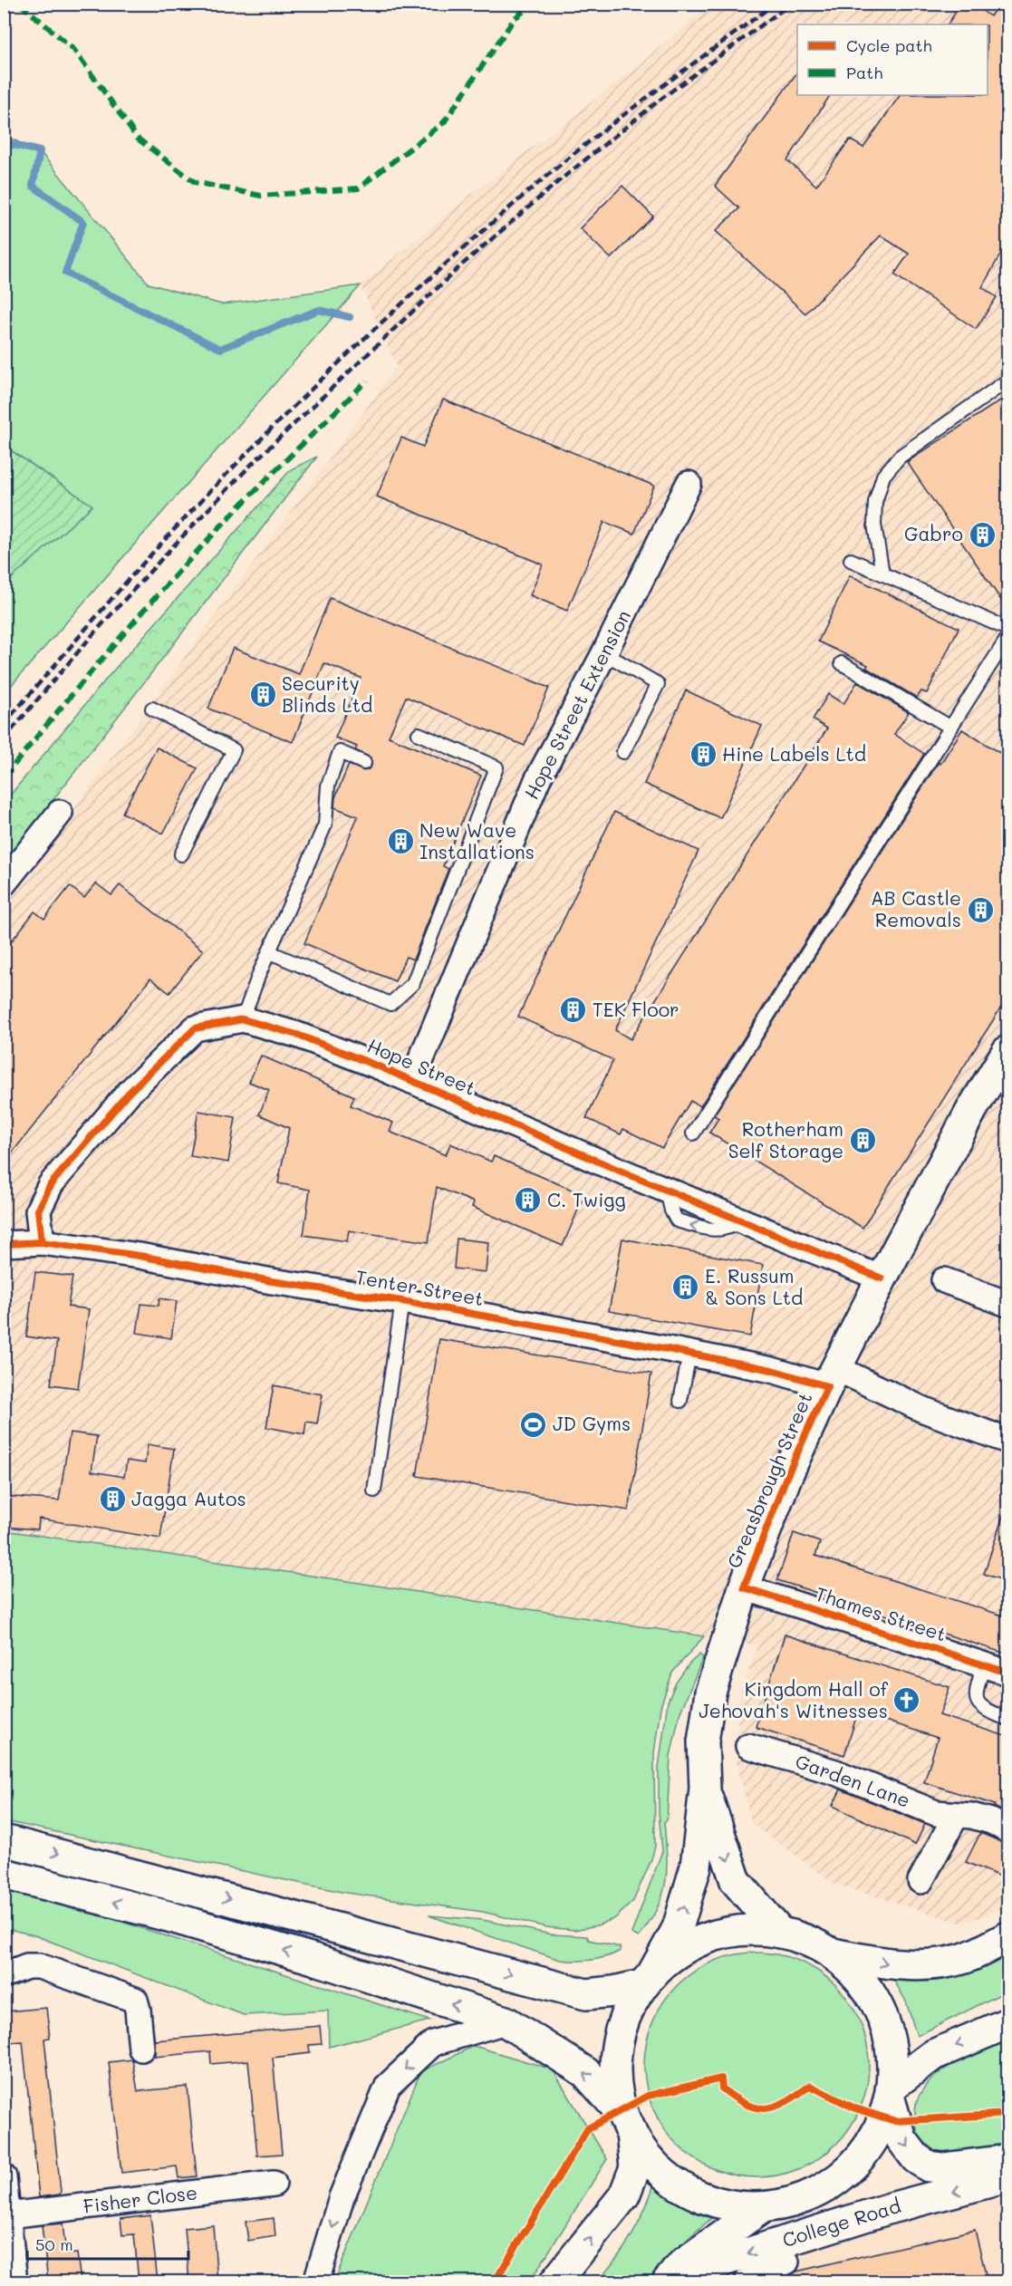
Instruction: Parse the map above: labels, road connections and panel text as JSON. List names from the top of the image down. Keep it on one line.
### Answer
{"streets":{"main road":["Greasbrough Street","College Road"],"street":["Hope Street Extension","Hope Street","Tenter Street","Thames Street","Garden Lane","Fisher Close"]},"crossings":[["Hope Street Extension","Hope Street"],["Hope Street","Tenter Street"],["Hope Street","Greasbrough Street"],["Tenter Street","Greasbrough Street"],["Greasbrough Street","Thames Street"]],"places":{"building":["Gabro","Security Blinds Ltd","Hine Labels Ltd","New Wave Installations","AB Castle Removals","TEK Floor","Rotherham Self Storage","C. Twigg","E. Russum & Sons Ltd","Jagga Autos"],"sports":["JD Gyms"],"church":["Kingdom Hall of Jehovah's Witnesses"]},"legend":["Cycle path","Path"],"scale_bar":"50 m"}
